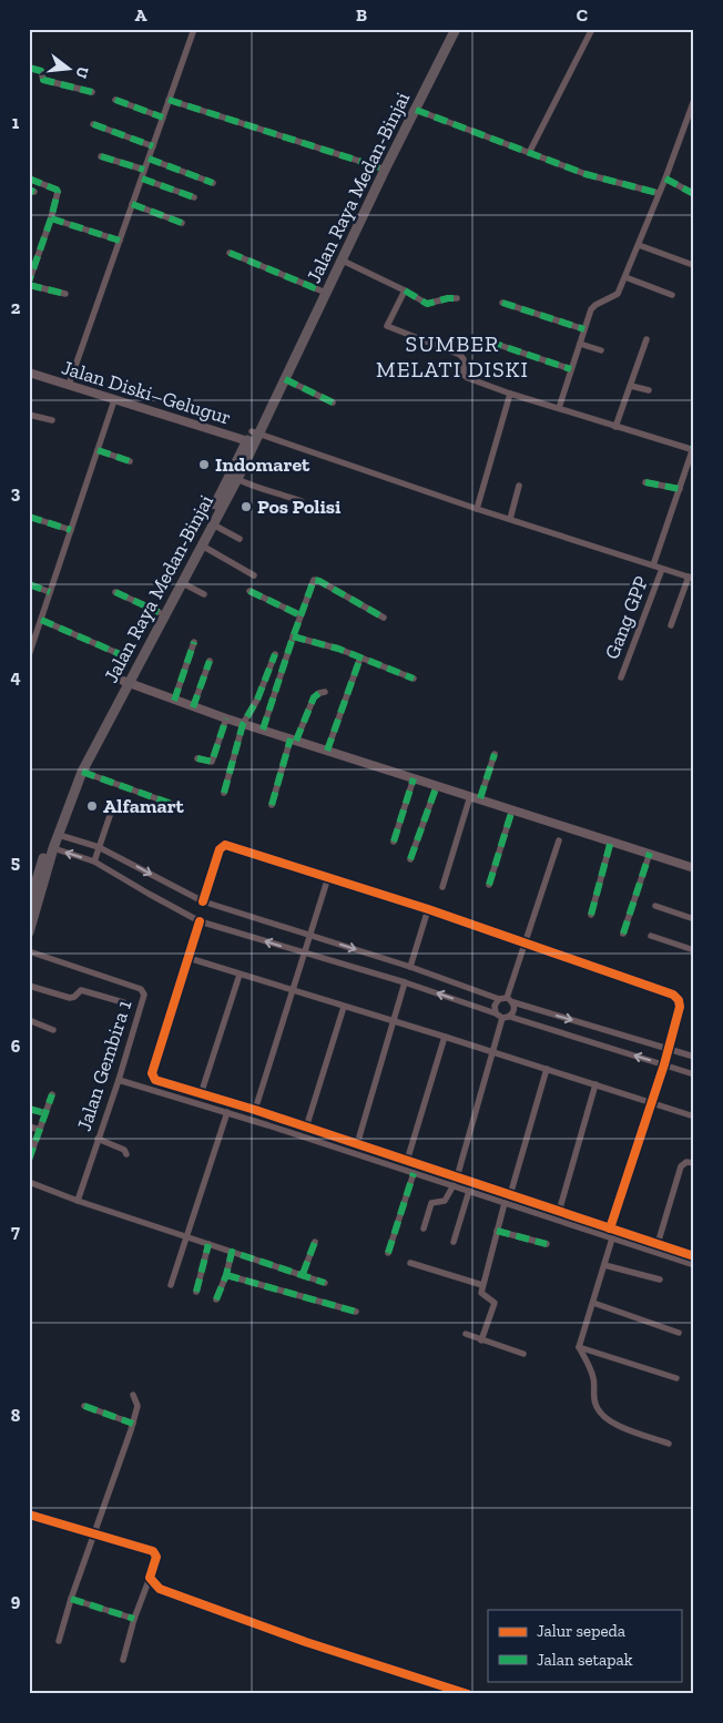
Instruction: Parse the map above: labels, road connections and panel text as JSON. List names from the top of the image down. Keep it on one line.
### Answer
{"streets":{"highway":["Jalan Raya Medan-Binjai"],"main road":["Jalan Diski–Gelugur"],"street":["Gang GPP","Jalan Gembira 1"]},"crossings":[["Jalan Raya Medan-Binjai","Jalan Diski–Gelugur"]],"districts":["SUMBER MELATI DISKI"],"places":["Indomaret","Pos Polisi","Alfamart"],"legend":["Jalur sepeda","Jalan setapak"],"north":"right","grid":{"columns":["A","B","C"],"rows":["1","2","3","4","5","6","7","8","9"]}}
